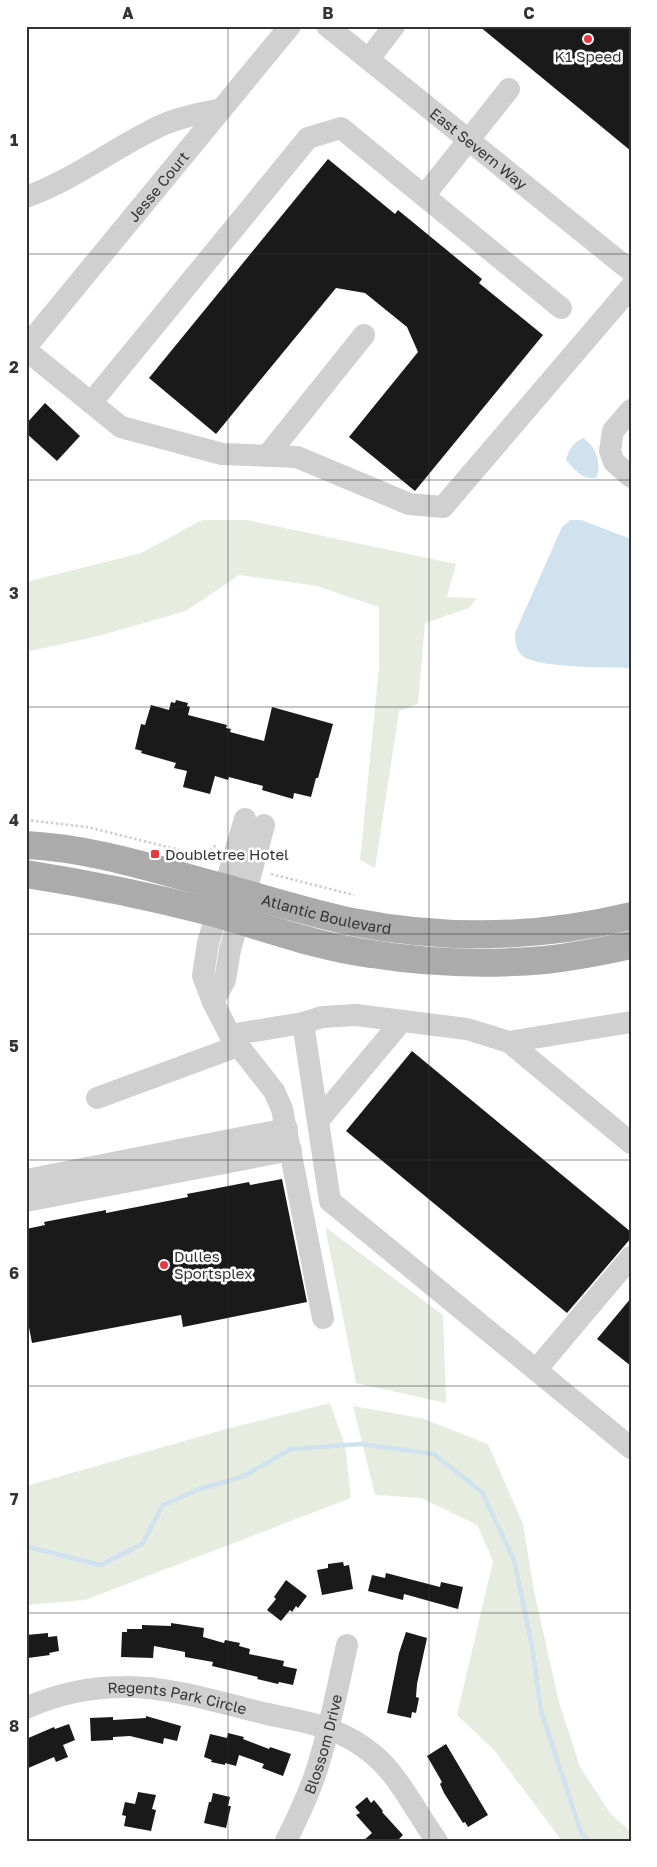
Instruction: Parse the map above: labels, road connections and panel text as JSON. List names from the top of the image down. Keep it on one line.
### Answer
{"streets":{"main road":["Atlantic Boulevard"],"street":["East Severn Way","Jesse Court","Regents Park Circle","Blossom Drive"]},"crossings":[["Regents Park Circle","Blossom Drive"]],"places":{"other":["K1 Speed","Dulles Sportsplex"],"transit":["Doubletree Hotel"]},"grid":{"columns":["A","B","C"],"rows":["1","2","3","4","5","6","7","8"]}}
